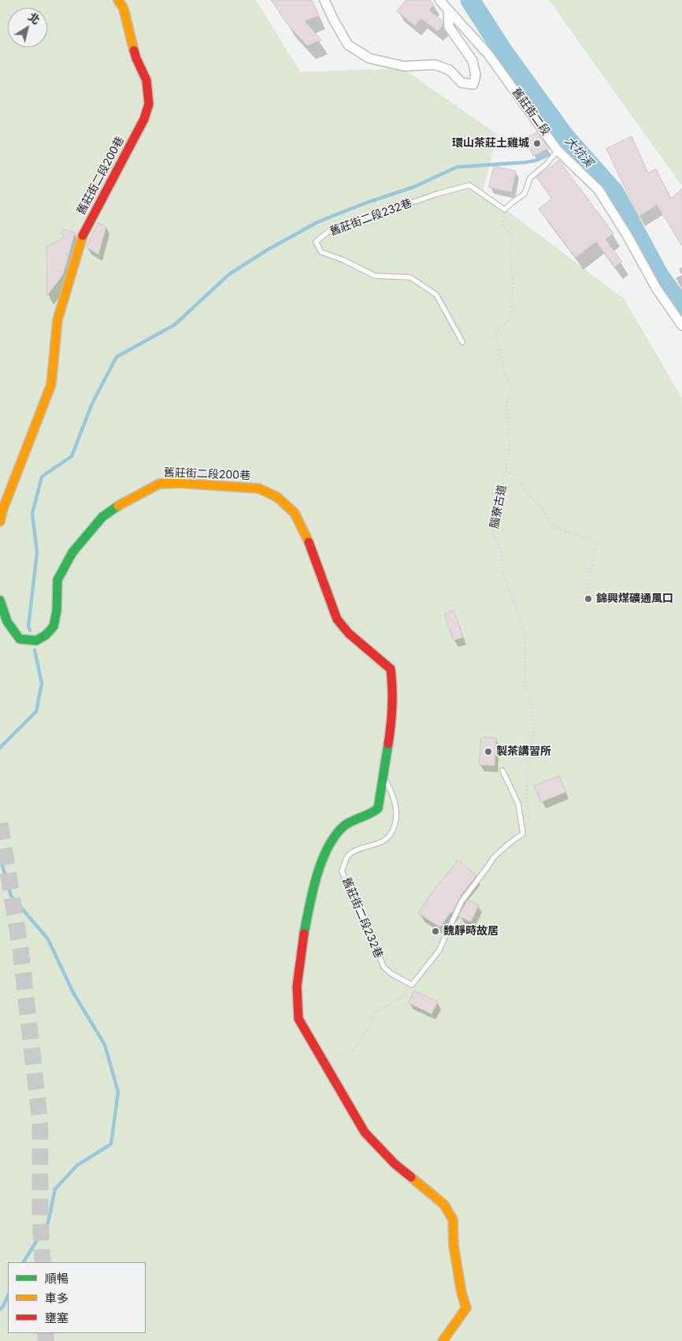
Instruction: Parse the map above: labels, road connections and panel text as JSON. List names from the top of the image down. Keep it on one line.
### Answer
{"streets":{"street":["舊莊街二段","舊莊街二段200巷"],"lane":["舊莊街二段232巷"],"path":["腦寮古道"]},"crossings":[["舊莊街二段200巷","舊莊街二段232巷"],["舊莊街二段232巷","腦寮古道"]],"water":["大坑溪"],"places":["環山茶莊土雞城","錦興煤礦通風口","製茶講習所","魏靜時故居"],"legend":["順暢","車多","壅塞"],"north":"top right"}
